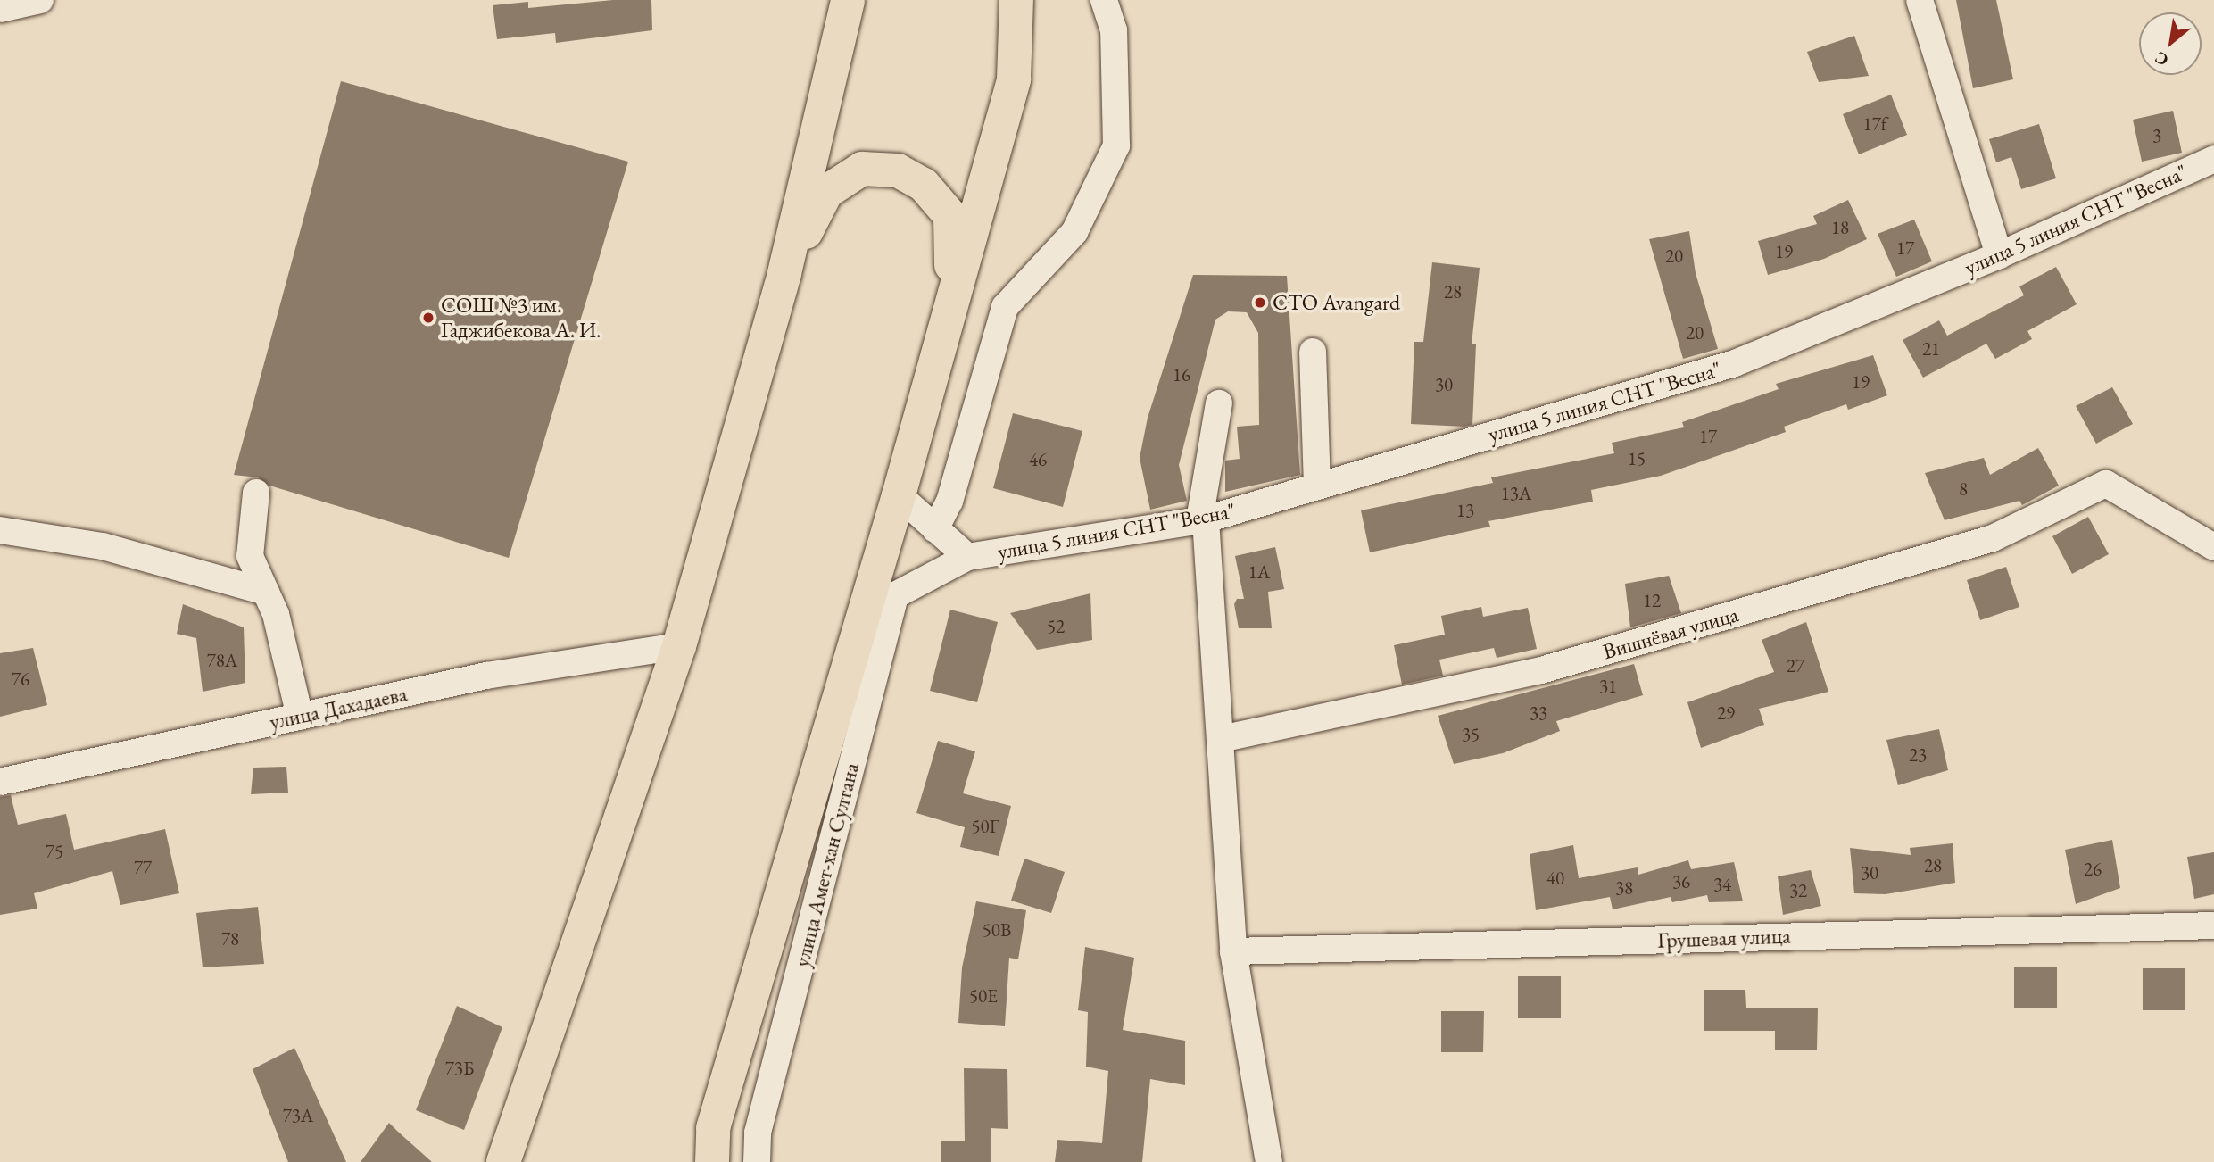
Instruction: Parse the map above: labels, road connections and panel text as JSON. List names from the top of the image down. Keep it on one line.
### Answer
{"streets":{"street":["улица 5 линия СНТ \"Весна\"","Вишнёвая улица","улица Дахадаева","улица Амет-хан Султана","Грушевая улица"]},"crossings":[["улица 5 линия СНТ \"Весна\"","улица Амет-хан Султана"]],"places":["СТО Avangard","СОШ №3 им. Гаджибекова А. И."],"house_numbers":["17f","3","18","17","19","20","28","20","21","16","19","30","17","15","46","8","13А","13","1А","12","52","78А","27","76","31","33","29","35","23","50Г","75","28","77","26","30","40","36","34","38","32","50В","78","50Е","73Б","73А"],"north":"bottom left"}
